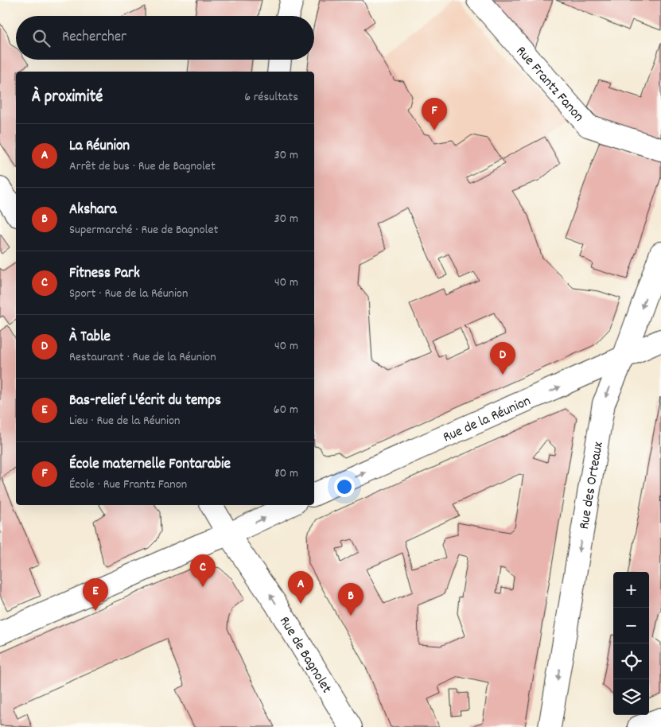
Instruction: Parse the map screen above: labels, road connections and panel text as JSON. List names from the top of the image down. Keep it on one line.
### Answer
{"streets":{"street":["Rue Frantz Fanon","Rue de la Réunion","Rue des Orteaux","Rue de Bagnolet"]},"crossings":[["Rue de la Réunion","Rue des Orteaux"]],"one_way":["Rue de la Réunion","Rue des Orteaux","Rue de Bagnolet"],"page":{"search":"Rechercher","heading":["À proximité","6 résultats"],"pins":["F","D","C","A","E","B"],"list":[{"mark":"A","name":"La Réunion","note":"Arrêt de bus · Rue de Bagnolet","value":"30 m"},{"mark":"B","name":"Akshara","note":"Supermarché · Rue de Bagnolet","value":"30 m"},{"mark":"C","name":"Fitness Park","note":"Sport · Rue de la Réunion","value":"40 m"},{"mark":"D","name":"À Table","note":"Restaurant · Rue de la Réunion","value":"40 m"},{"mark":"E","name":"Bas-relief L'écrit du temps","note":"Lieu · Rue de la Réunion","value":"60 m"},{"mark":"F","name":"École maternelle Fontarabie","note":"École · Rue Frantz Fanon","value":"80 m"}],"map_buttons":["+","−"]}}
